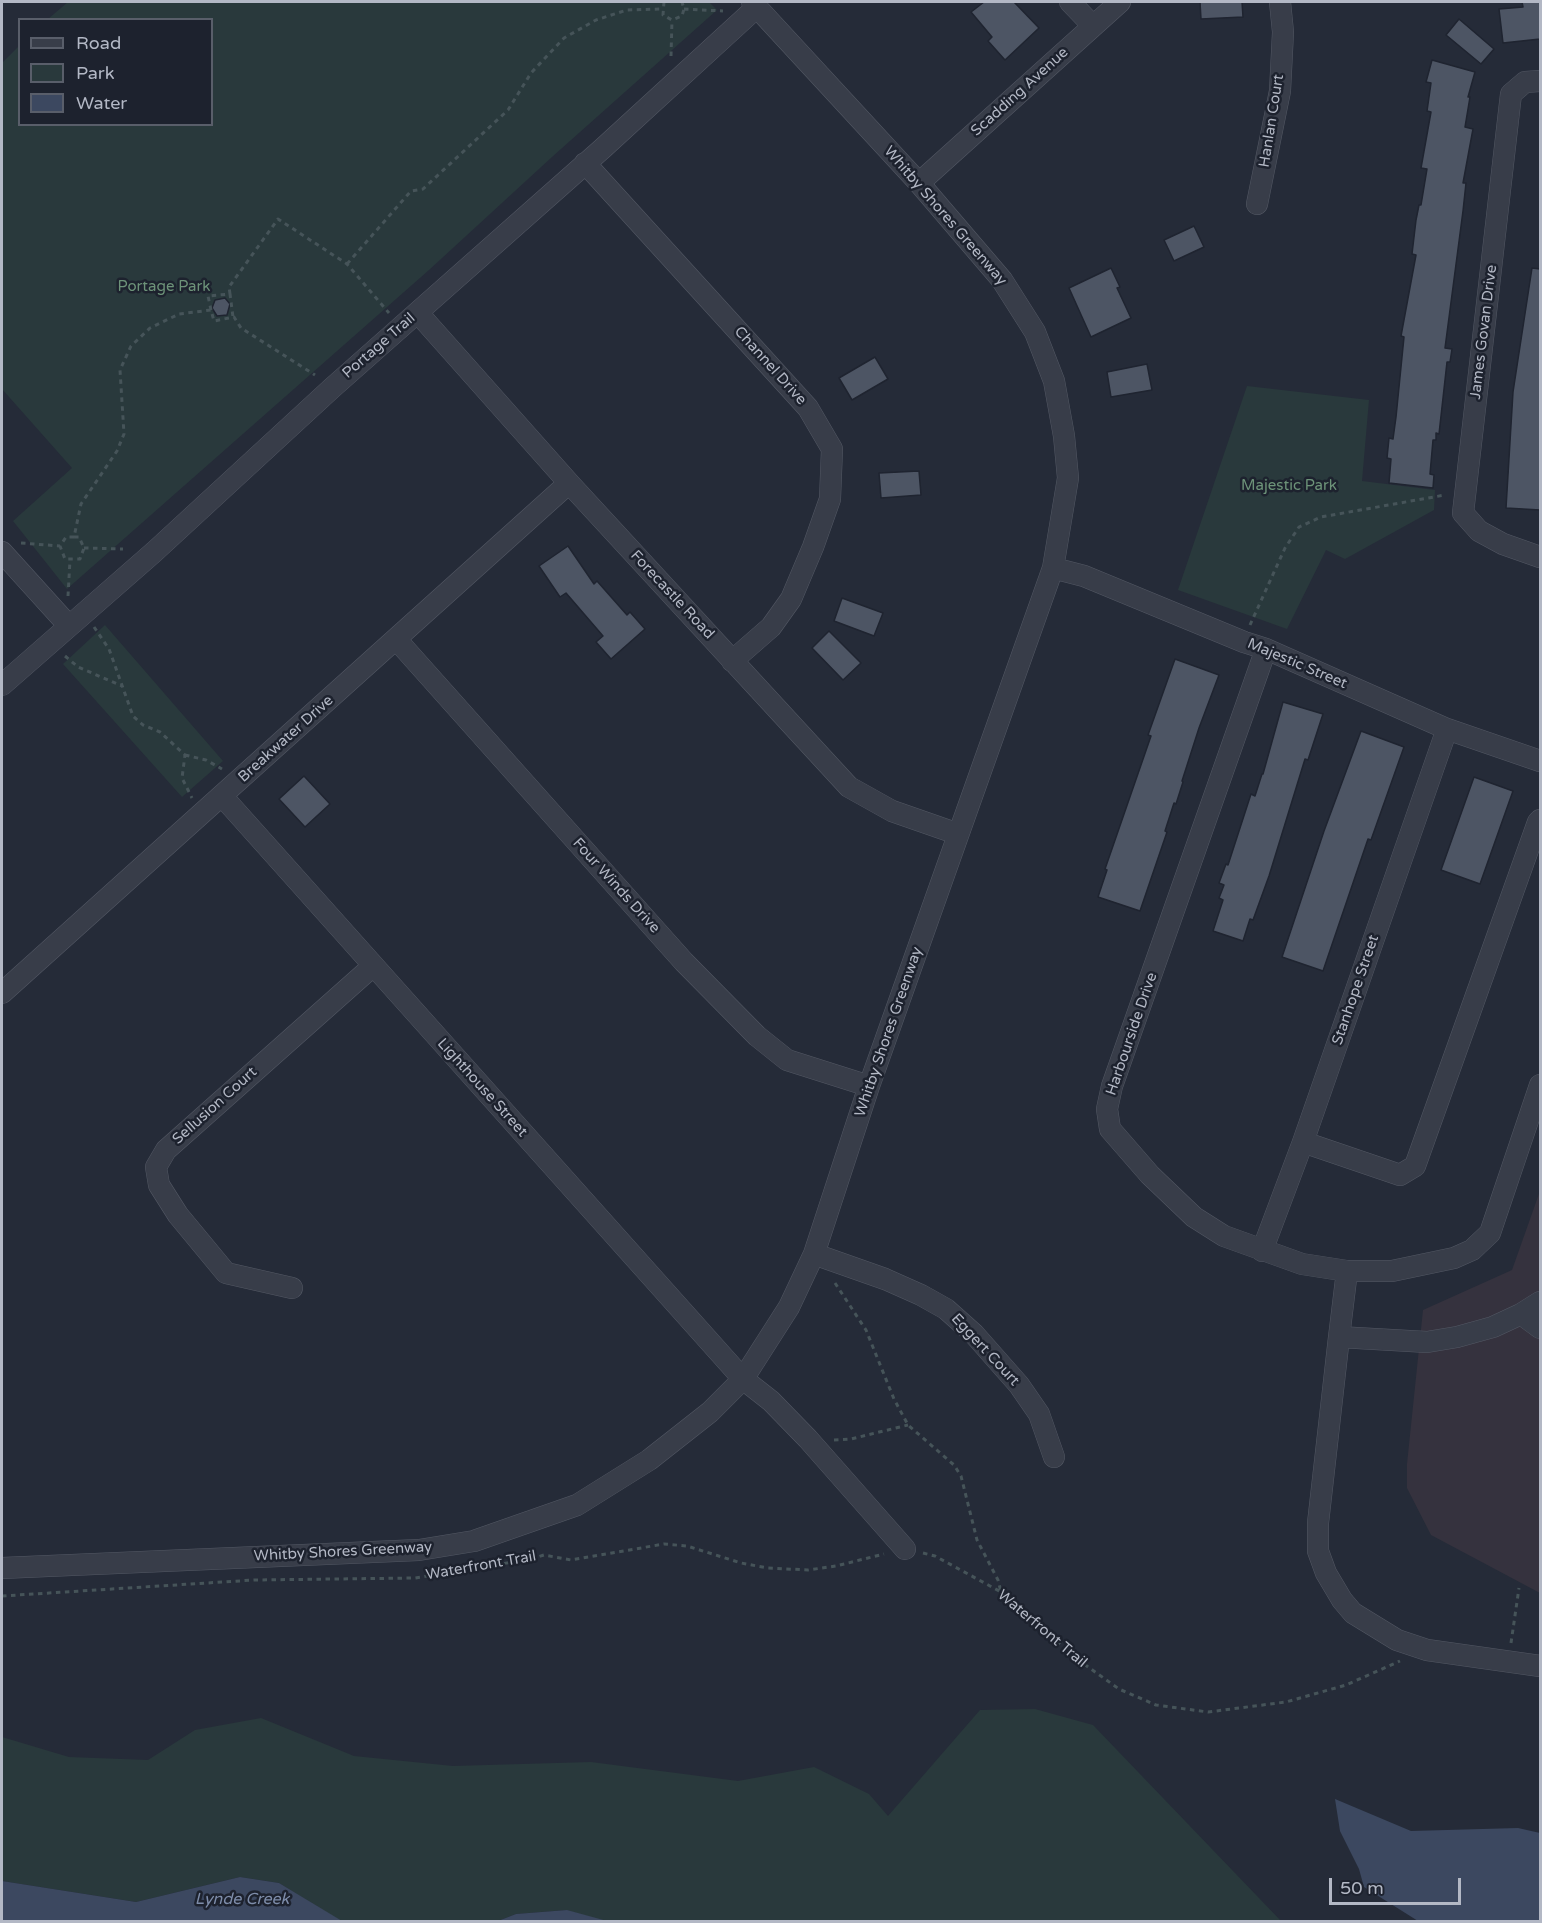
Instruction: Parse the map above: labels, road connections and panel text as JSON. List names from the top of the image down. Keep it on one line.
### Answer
{"streets":{"street":["Scadding Avenue","Hanlan Court","Whitby Shores Greenway","James Govan Drive","Portage Trail","Channel Drive","Forecastle Road","Majestic Street","Breakwater Drive","Four Winds Drive","Stanhope Street","Harbourside Drive","Lighthouse Street","Sellusion Court","Eggert Court"],"path":["Waterfront Trail"]},"crossings":[["Scadding Avenue","Whitby Shores Greenway"],["Whitby Shores Greenway","Portage Trail"],["Whitby Shores Greenway","Forecastle Road"],["Whitby Shores Greenway","Majestic Street"],["Whitby Shores Greenway","Four Winds Drive"],["Whitby Shores Greenway","Lighthouse Street"],["Whitby Shores Greenway","Eggert Court"],["Portage Trail","Channel Drive"],["Portage Trail","Forecastle Road"],["Channel Drive","Forecastle Road"],["Forecastle Road","Breakwater Drive"],["Majestic Street","Stanhope Street"],["Majestic Street","Harbourside Drive"],["Breakwater Drive","Four Winds Drive"],["Breakwater Drive","Lighthouse Street"],["Stanhope Street","Harbourside Drive"],["Lighthouse Street","Sellusion Court"],["Lighthouse Street","Waterfront Trail"]],"water":["Lynde Creek"],"parks":["Portage Park","Majestic Park"],"legend":["Road","Park","Water"],"scale_bar":"50 m"}
